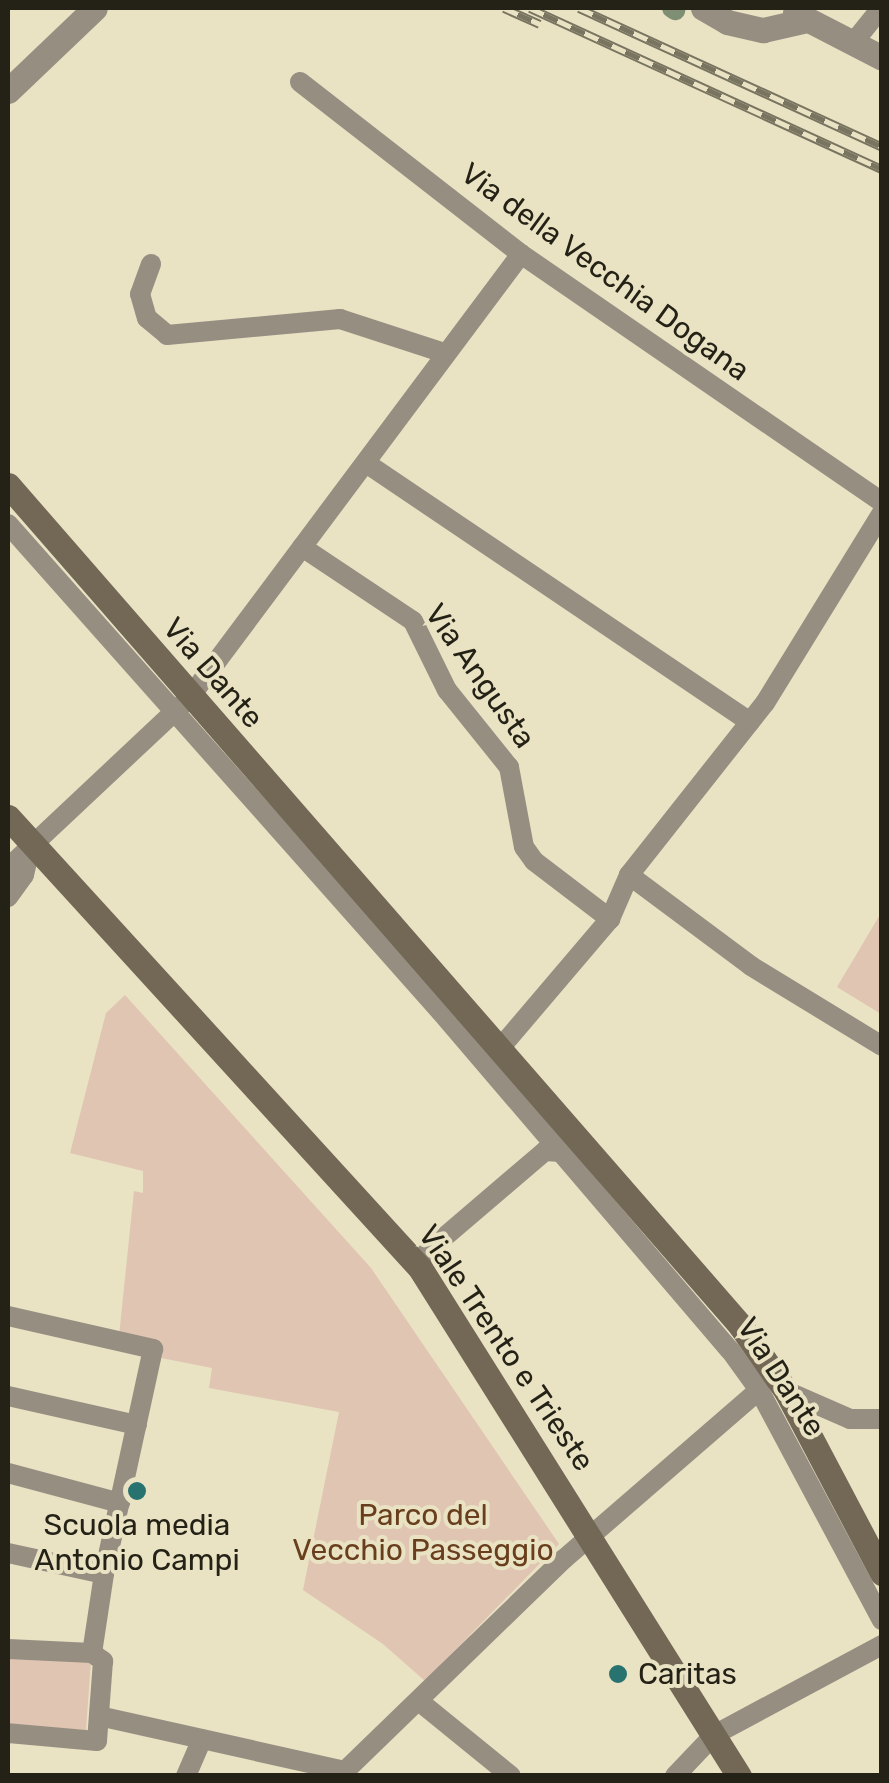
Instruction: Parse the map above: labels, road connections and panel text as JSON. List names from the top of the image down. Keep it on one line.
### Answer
{"streets":{"main road":["Via Dante","Viale Trento e Trieste"],"street":["Via della Vecchia Dogana","Via Angusta"]},"parks":["Parco del Vecchio Passeggio"],"places":["Scuola media Antonio Campi","Caritas"]}
